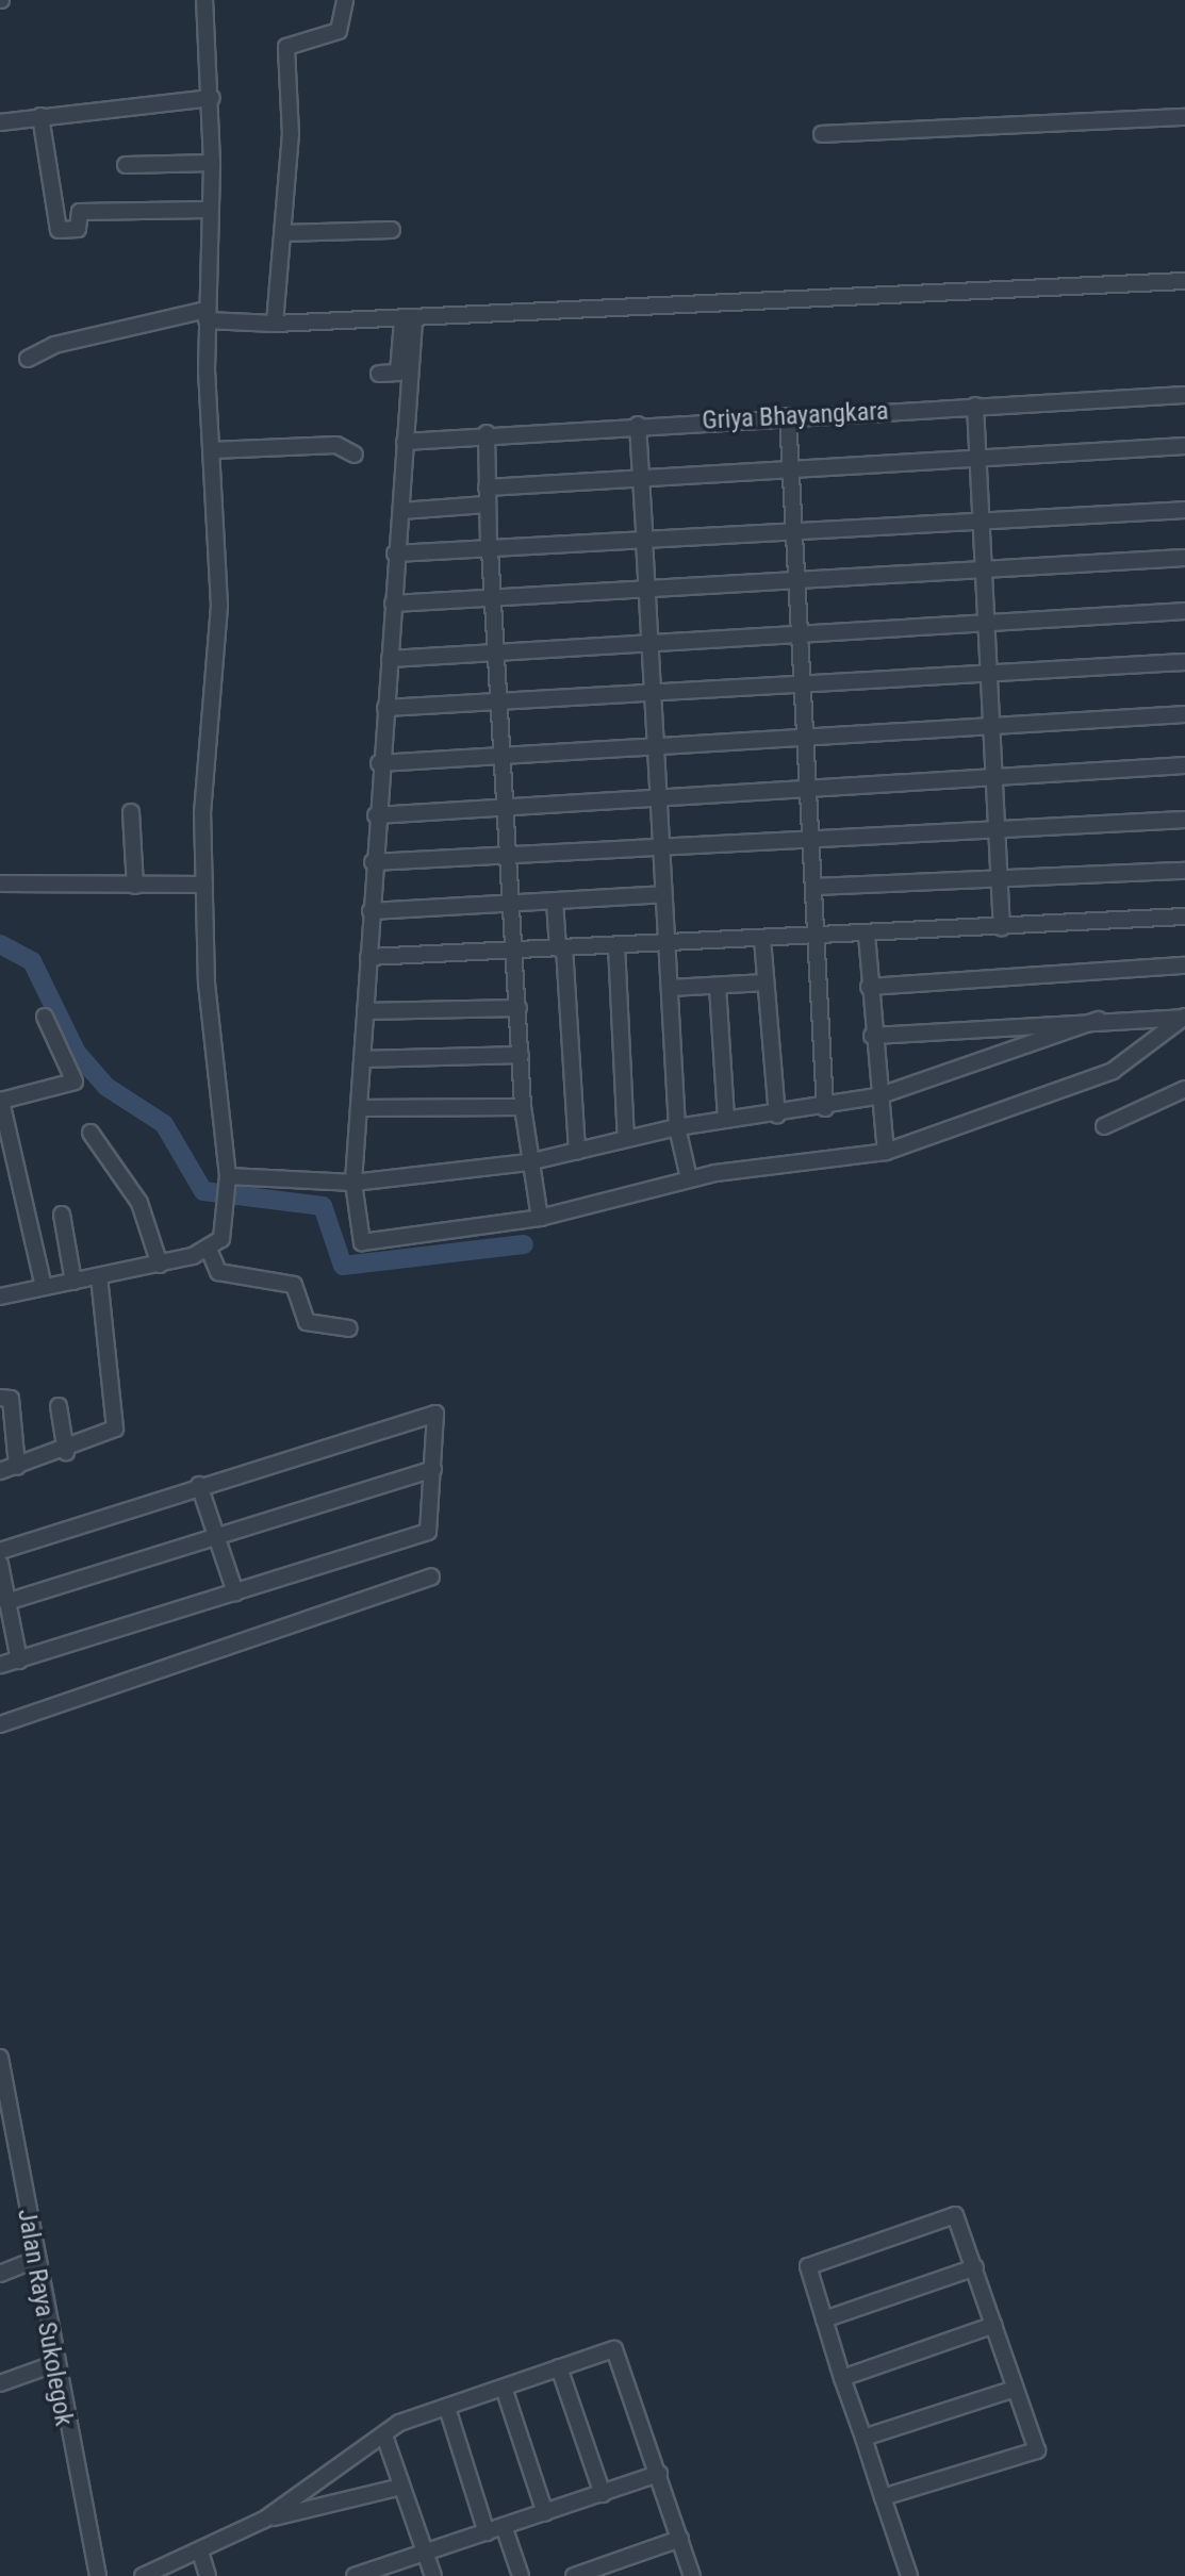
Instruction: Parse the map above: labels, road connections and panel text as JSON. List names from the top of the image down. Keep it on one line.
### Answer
{"streets":{"street":["Griya Bhayangkara","Jalan Raya Sukolegok"]}}
